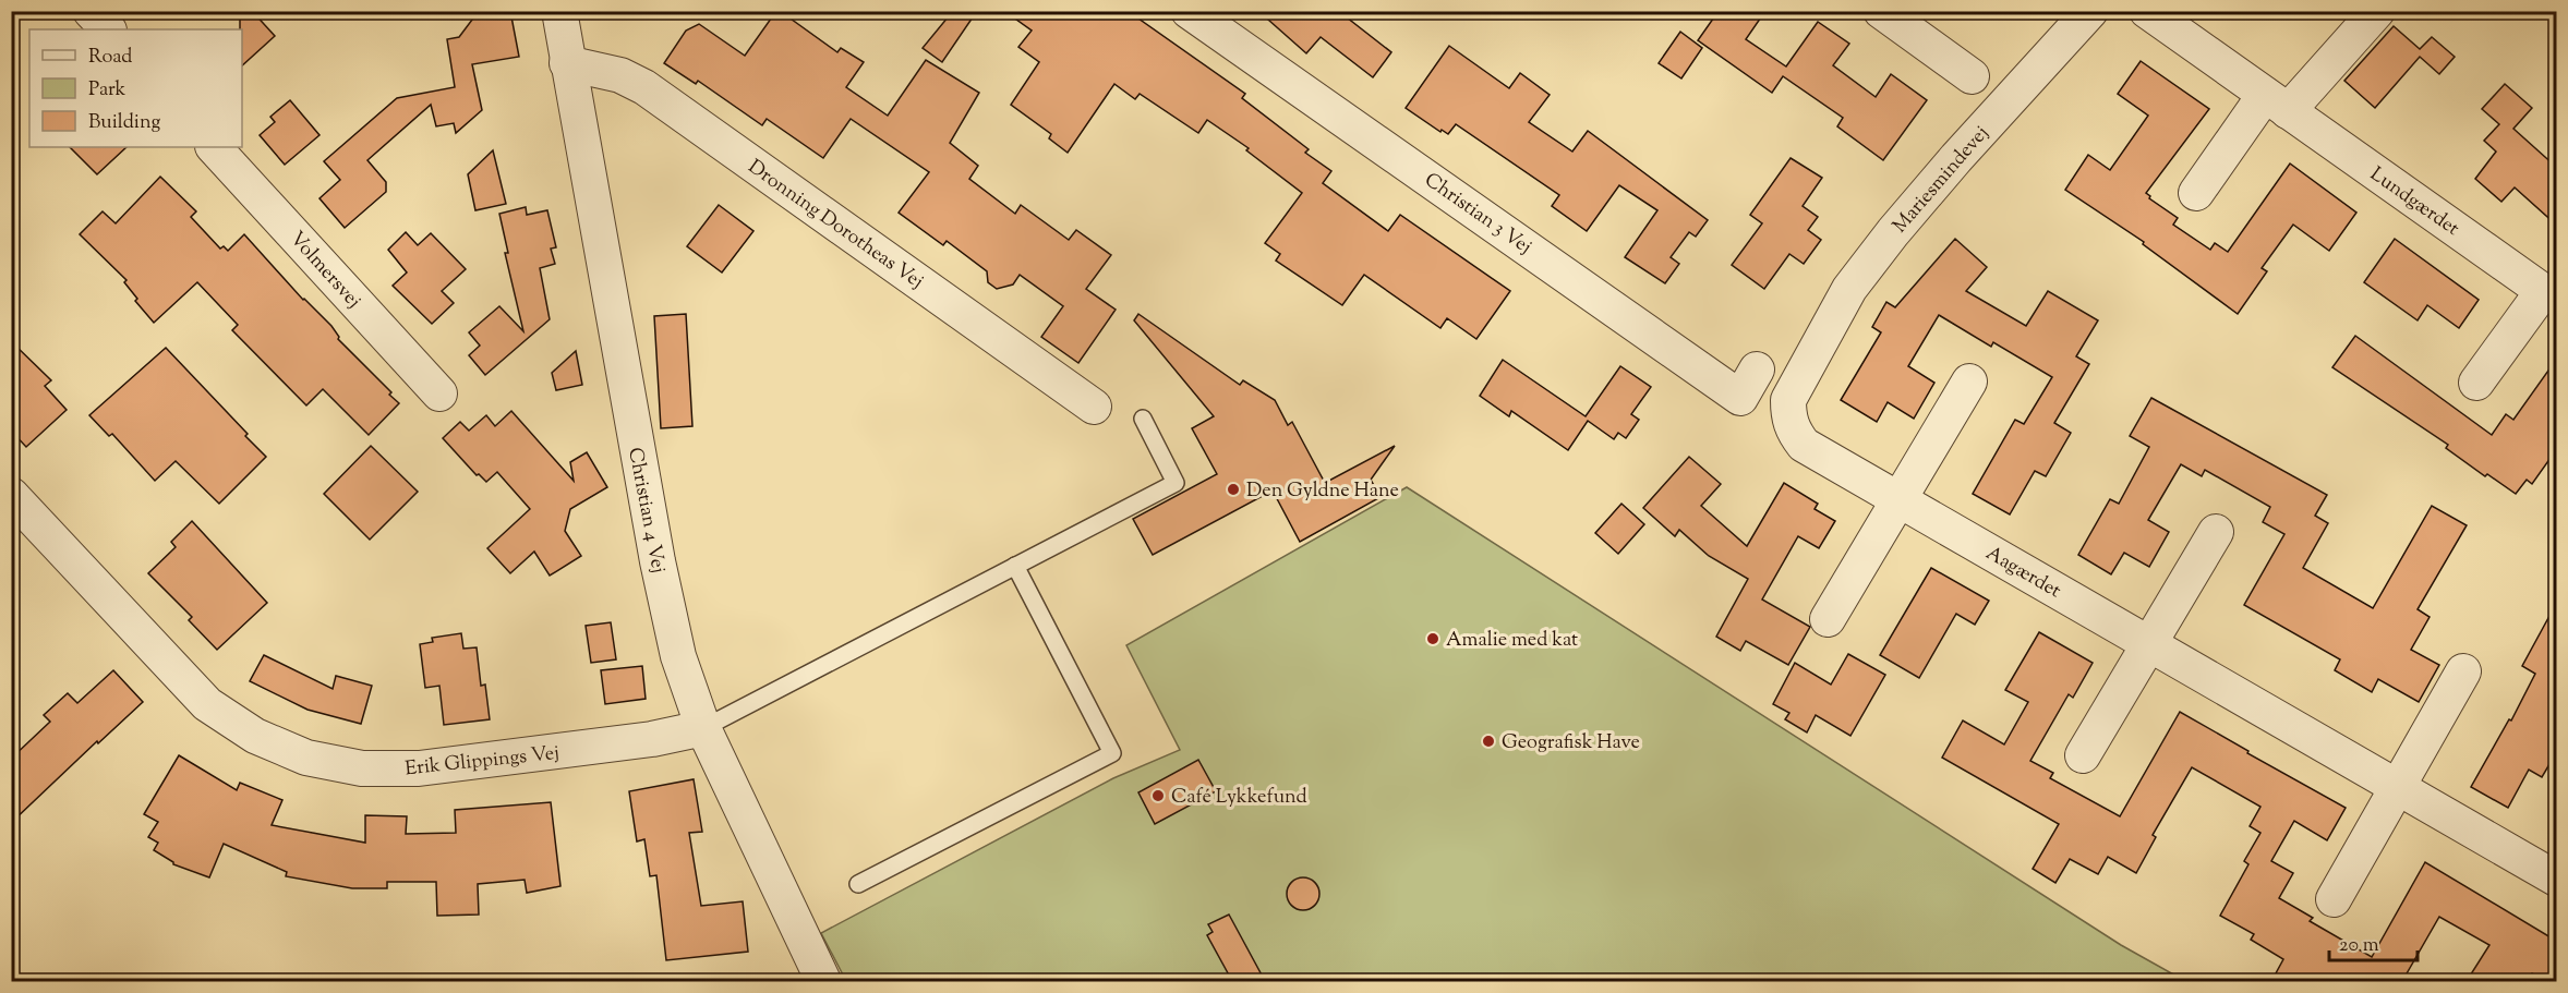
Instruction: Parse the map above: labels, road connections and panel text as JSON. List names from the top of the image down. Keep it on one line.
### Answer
{"streets":{"street":["Mariesmindevej","Lundgærdet","Christian 3 Vej","Dronning Dorotheas Vej","Volmersvej","Christian 4 Vej","Aagærdet","Erik Glippings Vej"]},"crossings":[["Mariesmindevej","Aagærdet"],["Dronning Dorotheas Vej","Christian 4 Vej"],["Christian 4 Vej","Erik Glippings Vej"]],"places":["Den Gyldne Hane","Amalie med kat","Geografisk Have","Café Lykkefund"],"legend":["Road","Park","Building"],"scale_bar":"20 m"}
